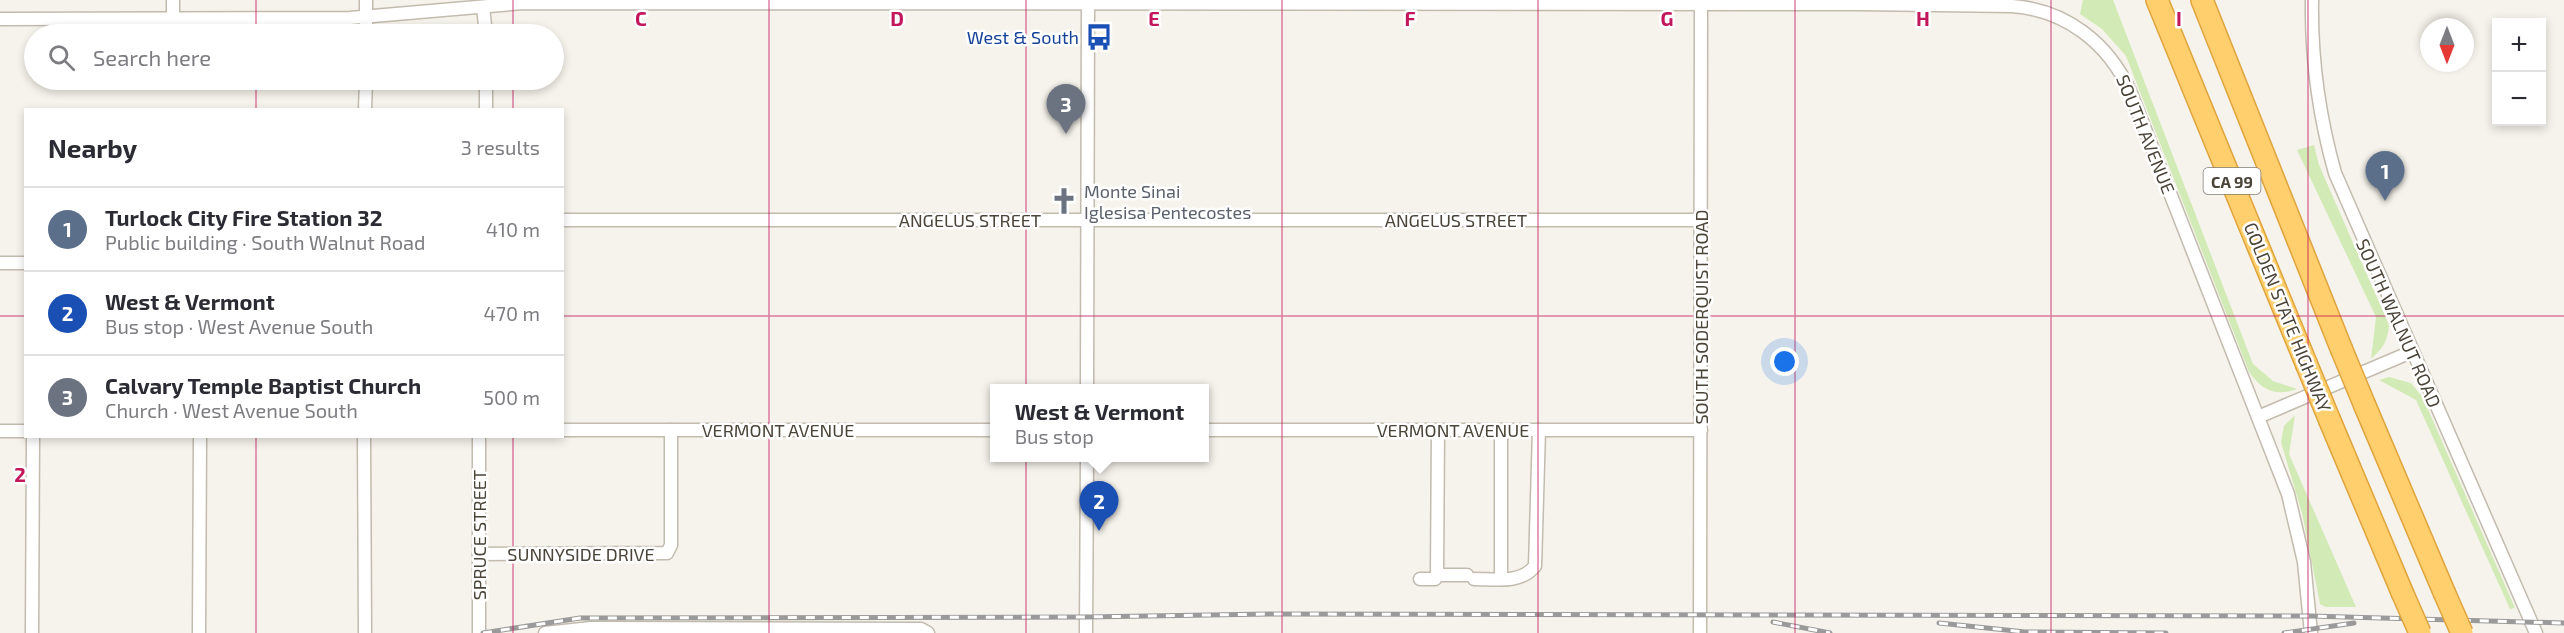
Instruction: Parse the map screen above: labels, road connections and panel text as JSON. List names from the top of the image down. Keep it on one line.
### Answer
{"streets":{"highway":["CA 99","GOLDEN STATE HIGHWAY"],"street":["SOUTH AVENUE","ANGELUS STREET","SOUTH SODERQUIST ROAD","SOUTH WALNUT ROAD","VERMONT AVENUE","SPRUCE STREET","SUNNYSIDE DRIVE"]},"crossings":[["SOUTH AVENUE","SOUTH SODERQUIST ROAD"],["ANGELUS STREET","SOUTH SODERQUIST ROAD"],["SOUTH SODERQUIST ROAD","VERMONT AVENUE"],["VERMONT AVENUE","SUNNYSIDE DRIVE"],["SPRUCE STREET","SUNNYSIDE DRIVE"]],"places":{"bus stop":["West & South"],"church":["Monte Sinai Iglesisa Pentecostes"]},"north":"bottom","page":{"map_buttons":["+","−"],"search":"Search here","pins":["3","1","2"],"heading":["Nearby","3 results"],"list":[{"mark":"1","name":"Turlock City Fire Station 32","note":"Public building · South Walnut Road","value":"410 m"},{"mark":"2","name":"West & Vermont","note":"Bus stop · West Avenue South","value":"470 m"},{"mark":"3","name":"Calvary Temple Baptist Church","note":"Church · West Avenue South","value":"500 m"}],"popup":["West & Vermont","Bus stop"]},"grid":{"columns":["C","D","E","F","G","H","I"],"rows":["2"]}}
